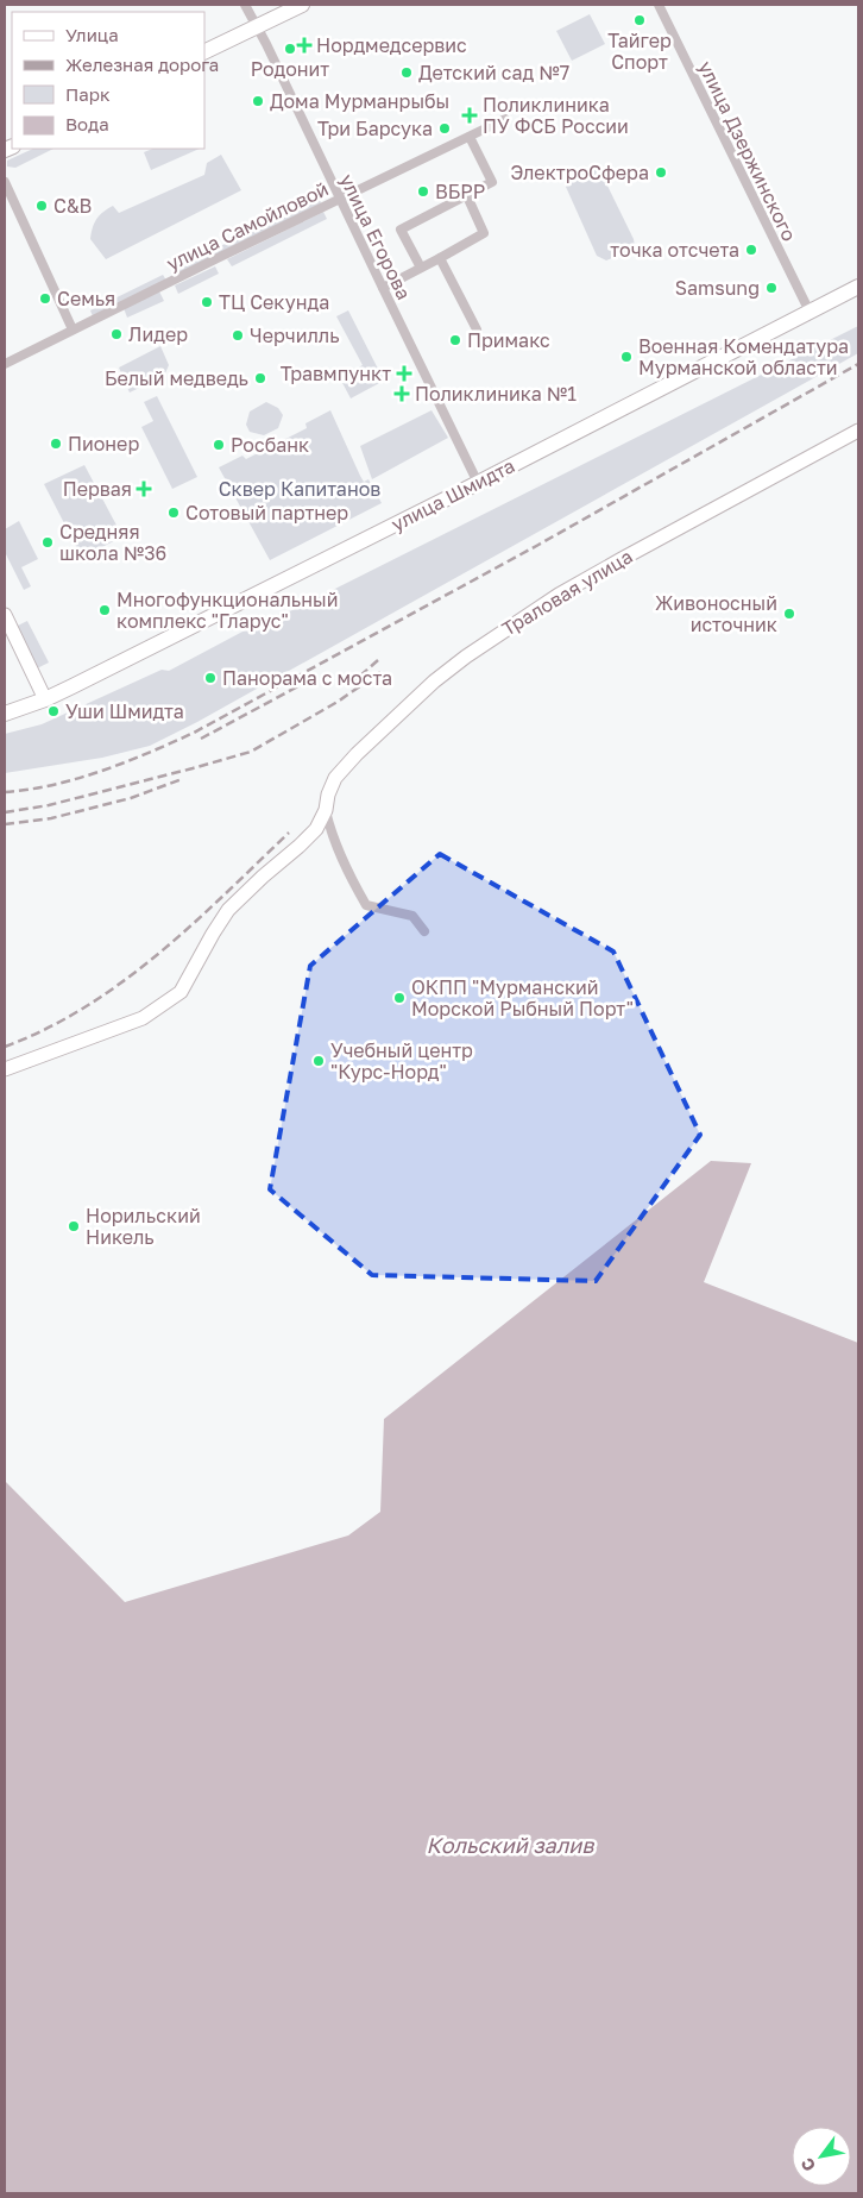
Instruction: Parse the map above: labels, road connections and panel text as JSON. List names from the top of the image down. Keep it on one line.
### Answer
{"streets":{"main road":["улица Шмидта"],"street":["улица Дзержинского","улица Самойловой","улица Егорова","Траловая улица"]},"crossings":[["улица Дзержинского","улица Шмидта"],["улица Самойловой","улица Егорова"],["улица Егорова","улица Шмидта"]],"water":["Кольский залив"],"parks":["Сквер Капитанов"],"places":{"other":["Тайгер Спорт","Родонит","Детский сад №7","Дома Мурманрыбы","Три Барсука","ЭлектроСфера","ВБРР","C&B","точка отсчета","Samsung","Семья","ТЦ Секунда","Лидер","Черчилль","Примакс","Военная Комендатура Мурманской области","Белый медведь","Пионер","Росбанк","Сотовый партнер","Средняя школа №36","Многофункциональный комплекс \"Гларус\"","Живоносный источник","Панорама с моста","Уши Шмидта","ОКПП \"Мурманский Морской Рыбный Порт\"","Учебный центр \"Курс-Норд\"","Норильский Никель"],"health":["Нордмедсервис","Поликлиника ПУ ФСБ России","Травмпункт","Поликлиника №1","Первая"]},"legend":["Улица","Железная дорога","Парк","Вода"],"north":"bottom left"}
